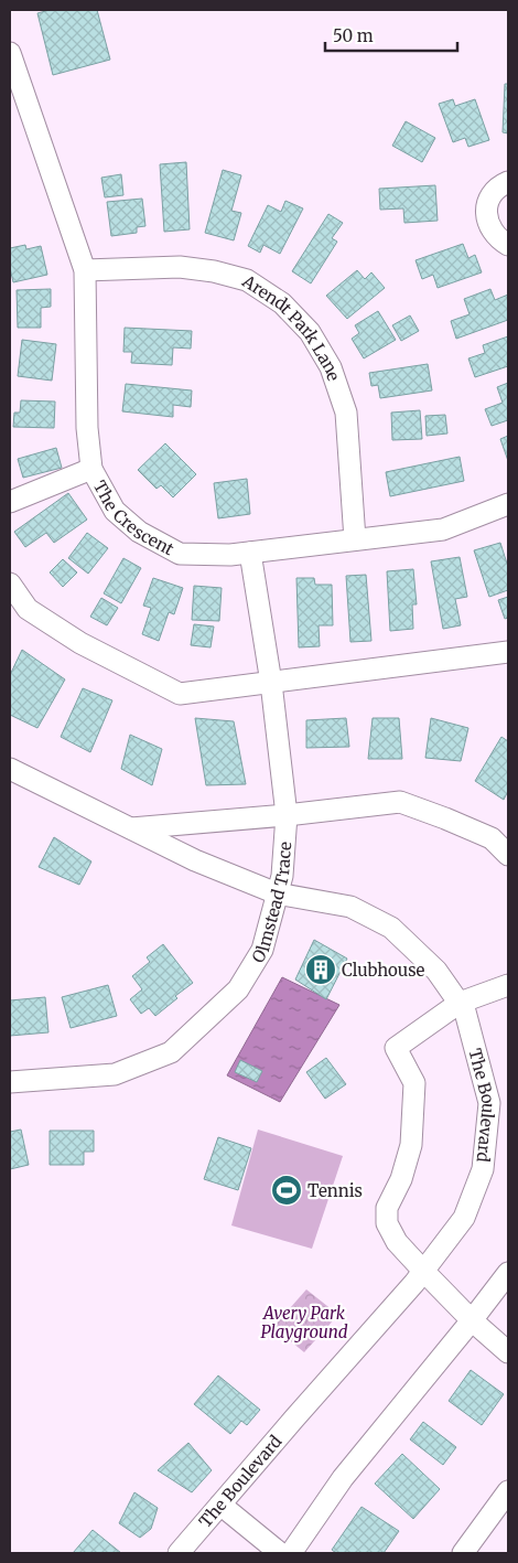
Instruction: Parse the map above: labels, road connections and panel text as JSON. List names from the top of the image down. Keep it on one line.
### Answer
{"streets":{"street":["Arendt Park Lane","The Crescent","Olmstead Trace","The Boulevard"]},"crossings":[["Arendt Park Lane","The Crescent"],["The Crescent","Olmstead Trace"],["Olmstead Trace","The Boulevard"]],"parks":["Avery Park Playground"],"places":{"building":["Clubhouse"],"sports":["Tennis"]},"scale_bar":"50 m"}
